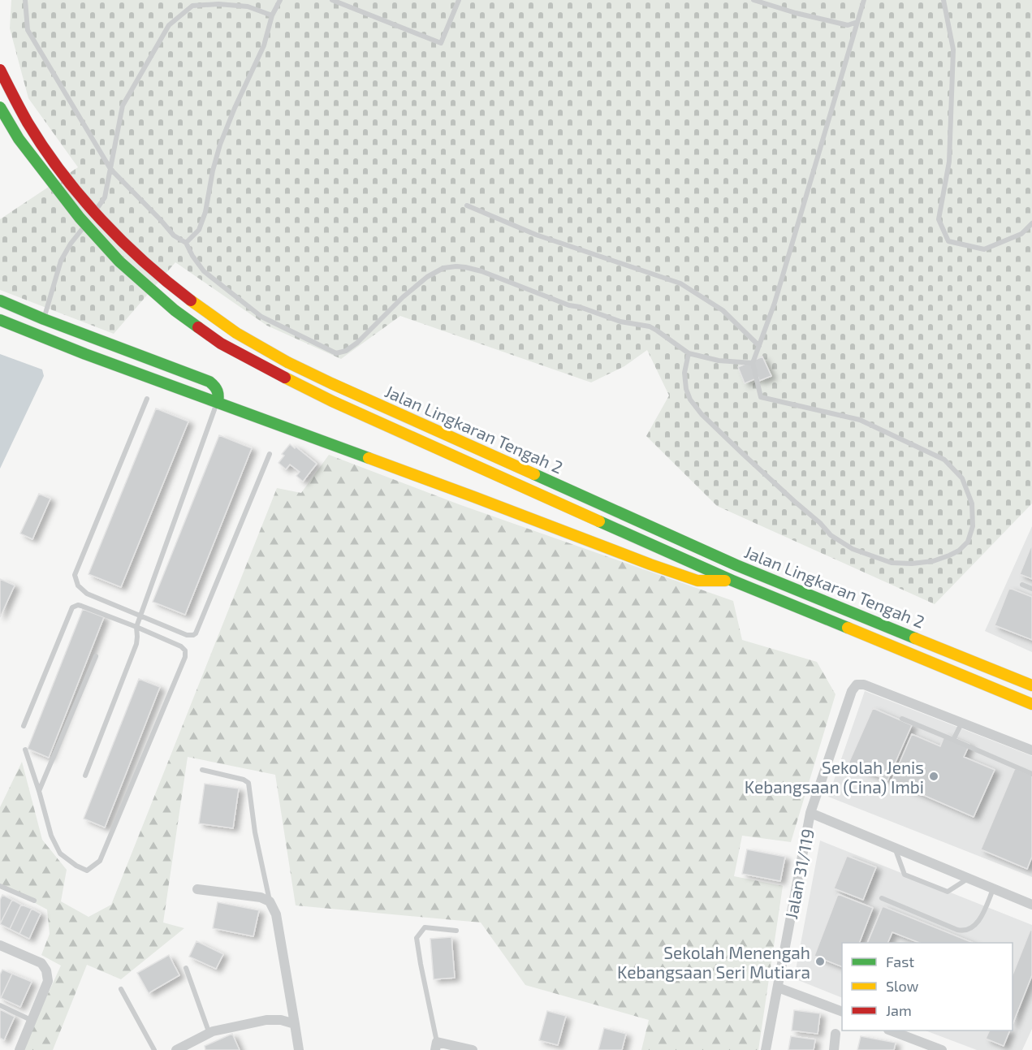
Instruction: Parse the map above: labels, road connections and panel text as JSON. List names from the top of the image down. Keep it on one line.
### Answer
{"streets":{"highway":["Jalan Lingkaran Tengah 2"],"street":["Jalan 31/119"]},"places":["Sekolah Jenis Kebangsaan (Cina) Imbi","Sekolah Menengah Kebangsaan Seri Mutiara"],"legend":["Fast","Slow","Jam"]}
